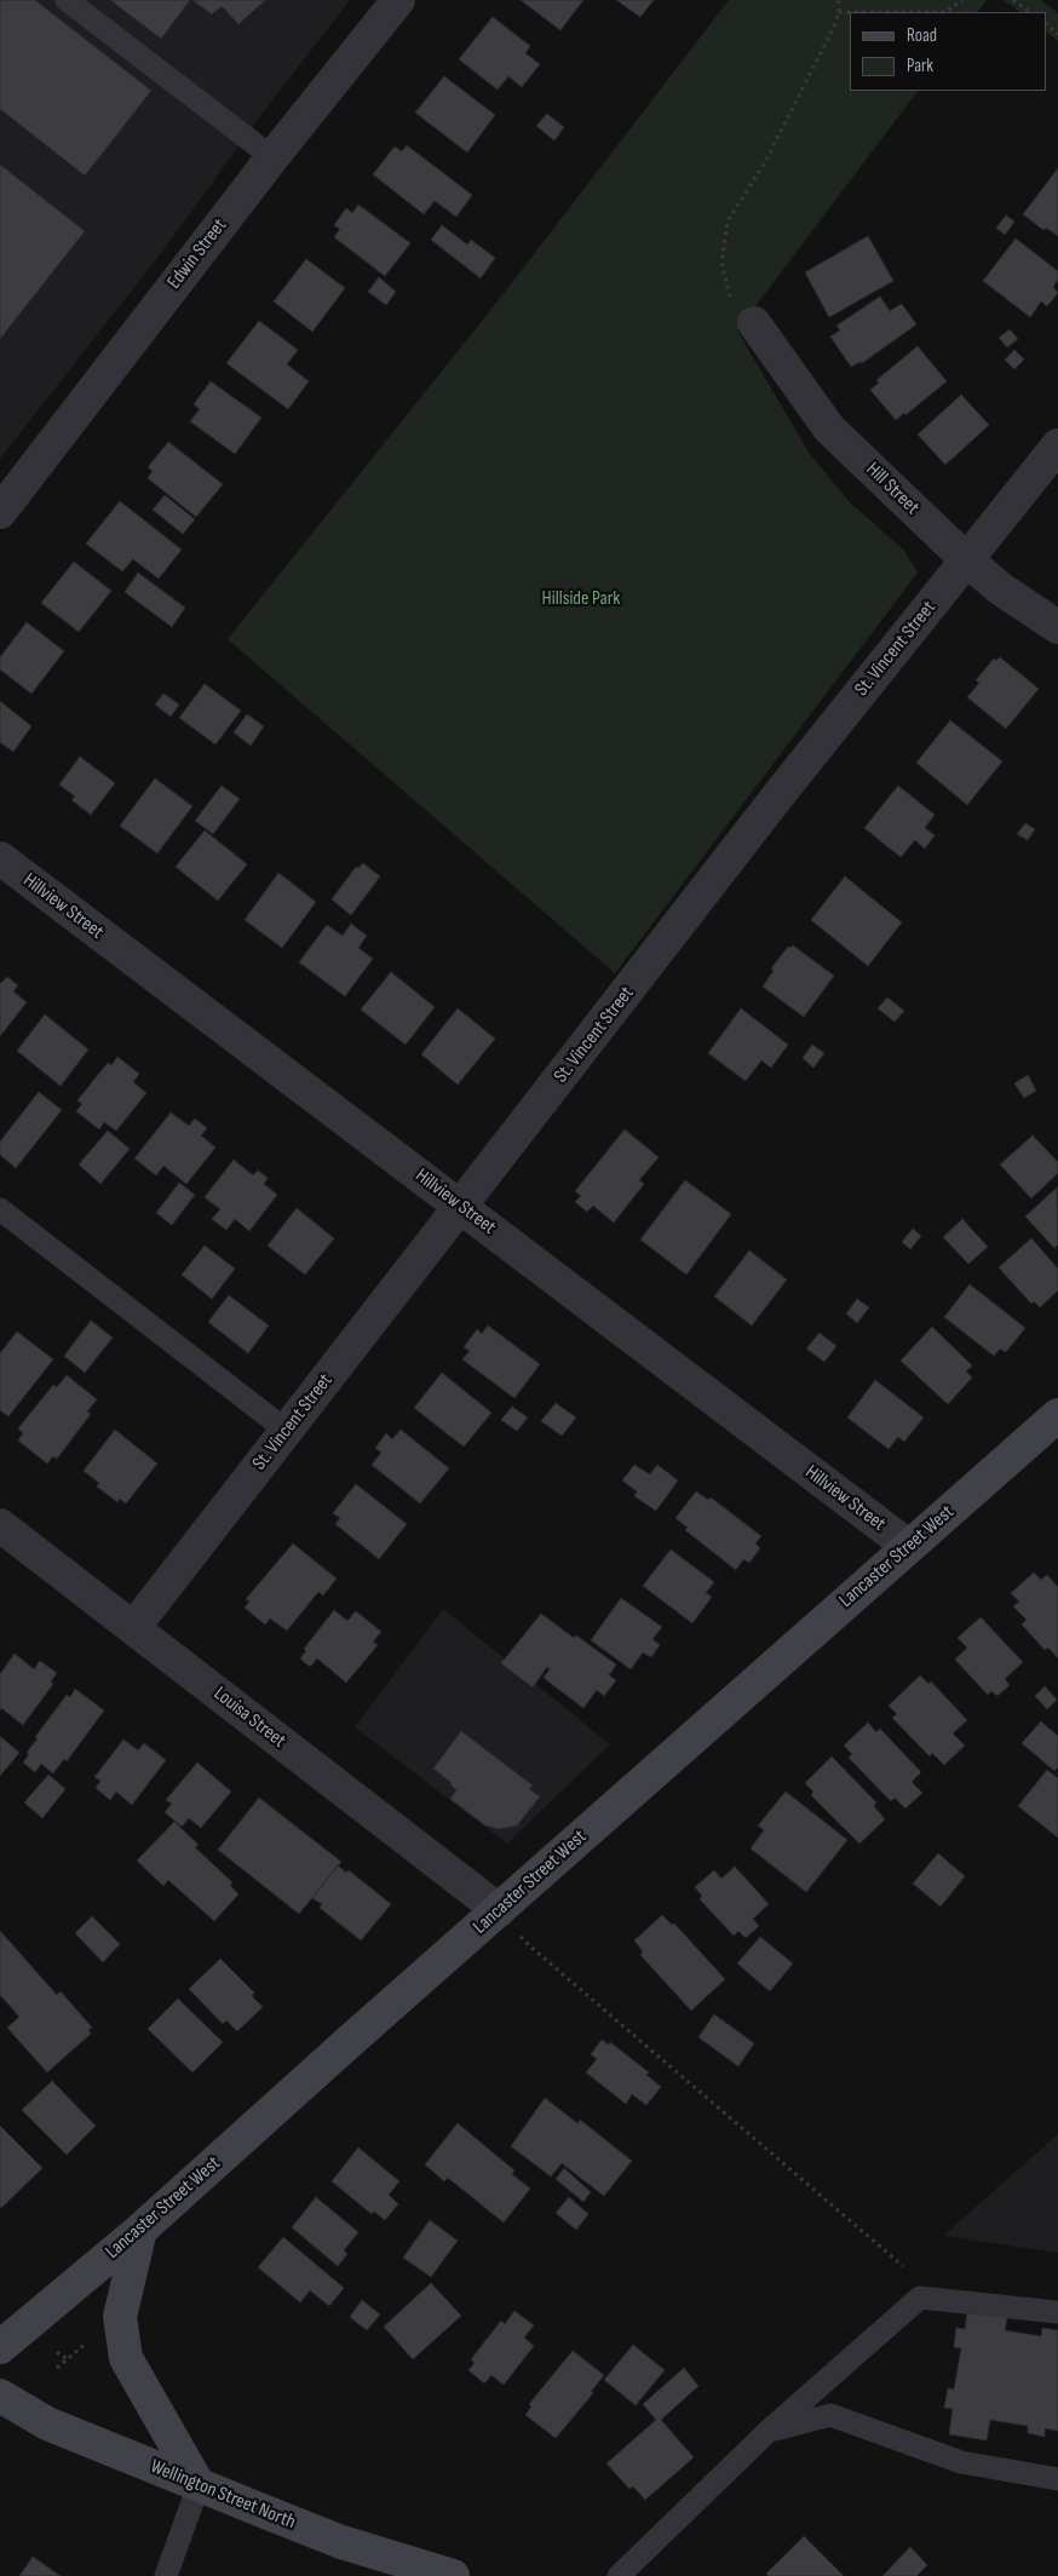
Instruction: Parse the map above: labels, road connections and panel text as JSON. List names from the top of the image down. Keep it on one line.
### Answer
{"streets":{"main road":["Lancaster Street West","Wellington Street North"],"street":["Edwin Street","Hill Street","St. Vincent Street","Hillview Street","Louisa Street"]},"crossings":[["Hill Street","St. Vincent Street"],["St. Vincent Street","Hillview Street"],["St. Vincent Street","Louisa Street"],["Hillview Street","Lancaster Street West"],["Lancaster Street West","Louisa Street"]],"parks":["Hillside Park"],"legend":["Road","Park"]}
